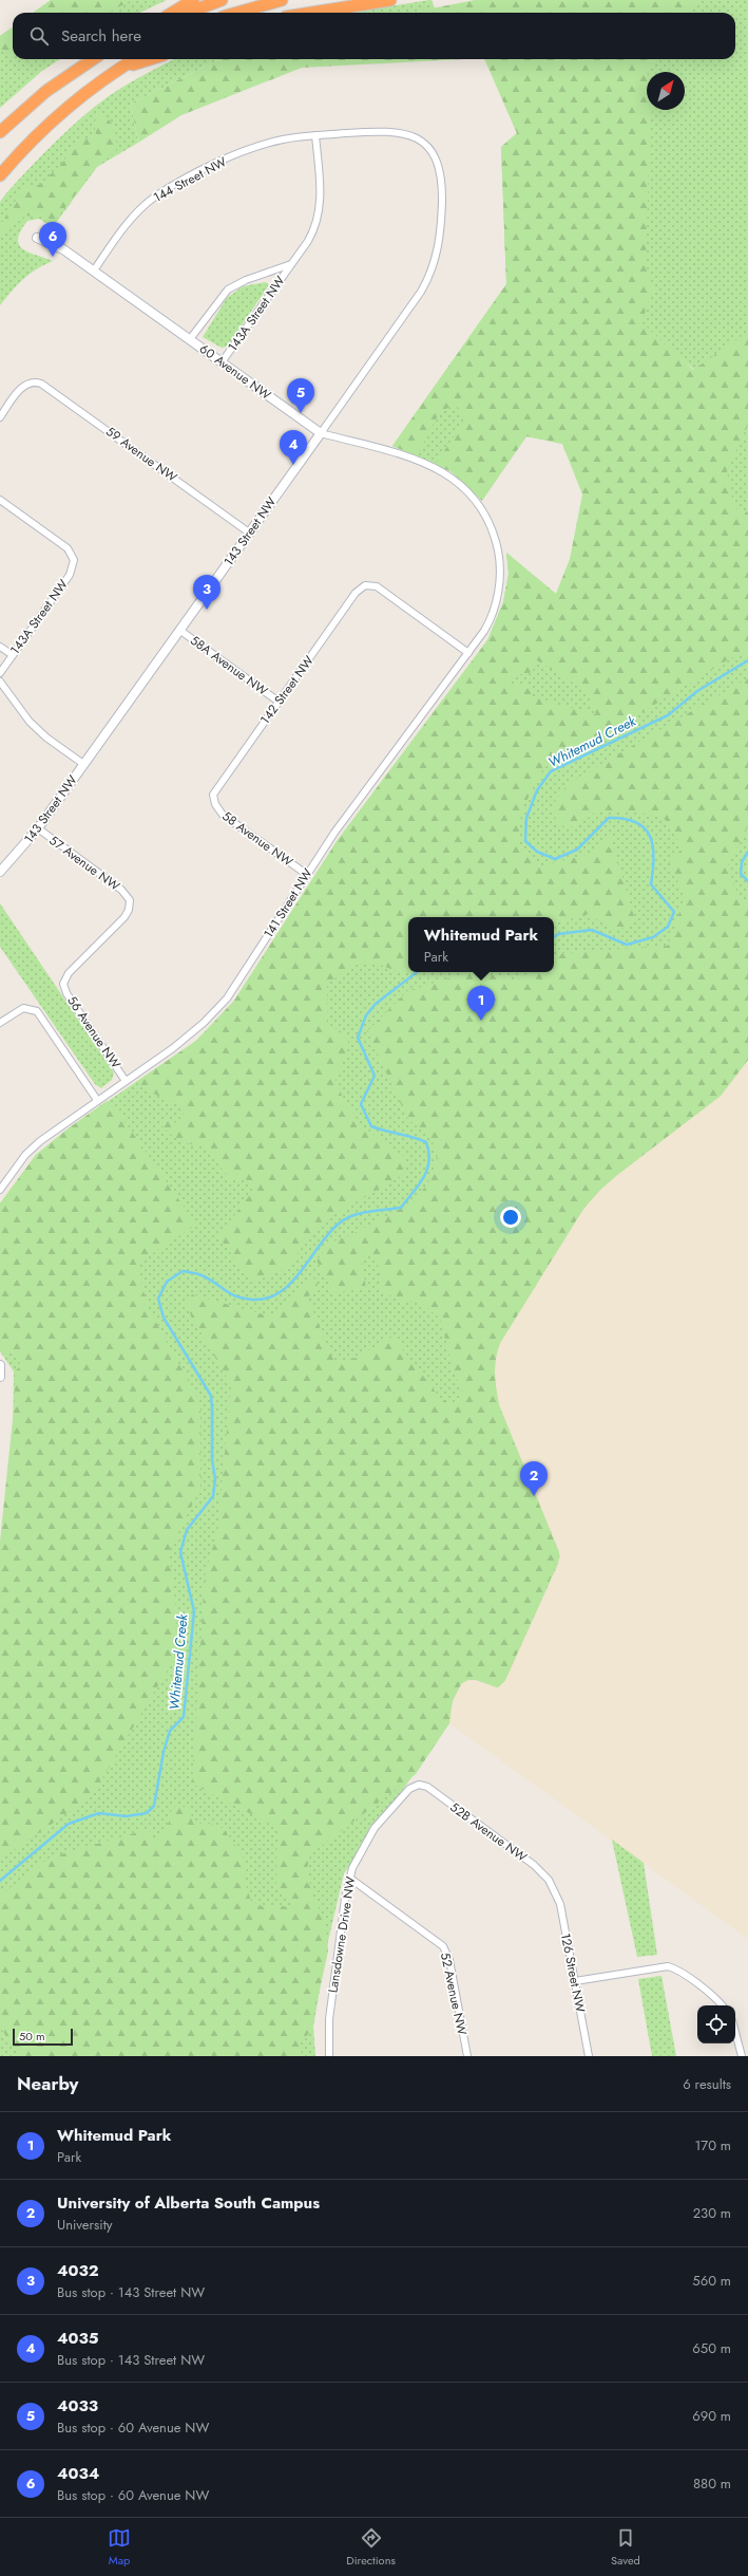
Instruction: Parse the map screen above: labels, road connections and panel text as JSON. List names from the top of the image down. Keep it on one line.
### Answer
{"streets":{"street":["144 Street NW","143A Street NW","60 Avenue NW","59 Avenue NW","143 Street NW","58A Avenue NW","142 Street NW","58 Avenue NW","57 Avenue NW","141 Street NW","56 Avenue NW","52B Avenue NW","Lansdowne Drive NW","126 Street NW","52 Avenue NW"]},"crossings":[["144 Street NW","143A Street NW"],["144 Street NW","60 Avenue NW"],["144 Street NW","143 Street NW"],["143A Street NW","60 Avenue NW"],["60 Avenue NW","143 Street NW"],["60 Avenue NW","141 Street NW"],["59 Avenue NW","143 Street NW"],["143 Street NW","58A Avenue NW"],["143 Street NW","57 Avenue NW"],["58A Avenue NW","142 Street NW"],["142 Street NW","58 Avenue NW"],["142 Street NW","141 Street NW"],["58 Avenue NW","141 Street NW"],["57 Avenue NW","56 Avenue NW"],["141 Street NW","56 Avenue NW"],["52B Avenue NW","Lansdowne Drive NW"],["52B Avenue NW","126 Street NW"],["Lansdowne Drive NW","52 Avenue NW"]],"water":["Whitemud Creek"],"scale_bar":"50 m","north":"top right","page":{"search":"Search here","pins":["6","5","4","3","1","2"],"popup":["Whitemud Park","Park"],"scale":"50 m","heading":["Nearby","6 results"],"list":[{"mark":"1","name":"Whitemud Park","note":"Park","value":"170 m"},{"mark":"2","name":"University of Alberta South Campus","note":"University","value":"230 m"},{"mark":"3","name":"4032","note":"Bus stop · 143 Street NW","value":"560 m"},{"mark":"4","name":"4035","note":"Bus stop · 143 Street NW","value":"650 m"},{"mark":"5","name":"4033","note":"Bus stop · 60 Avenue NW","value":"690 m"},{"mark":"6","name":"4034","note":"Bus stop · 60 Avenue NW","value":"880 m"}],"nav":["Map","Directions","Saved"]}}
